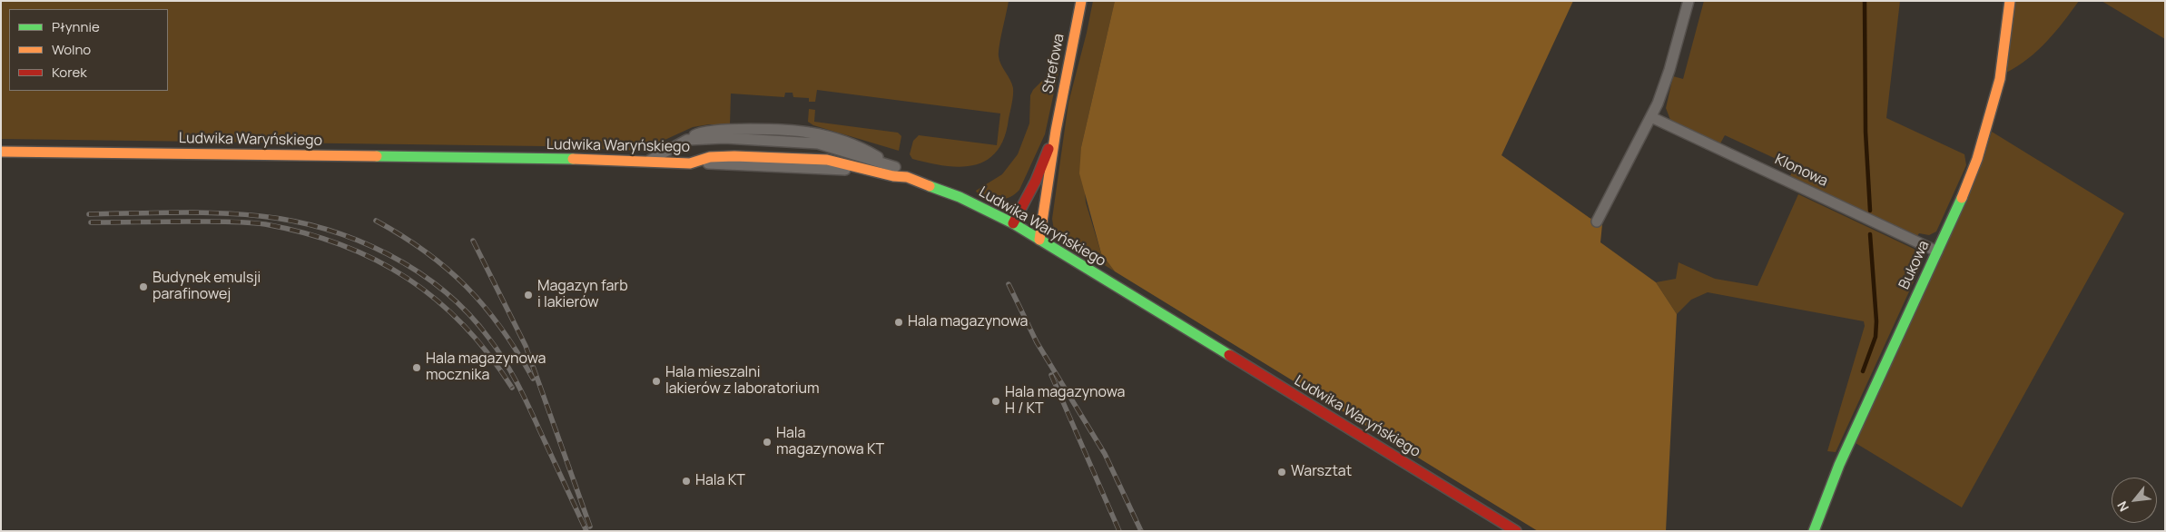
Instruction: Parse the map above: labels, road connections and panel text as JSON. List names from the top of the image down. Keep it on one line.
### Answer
{"streets":{"street":["Strefowa","Ludwika Waryńskiego","Klonowa","Bukowa"]},"crossings":[["Strefowa","Ludwika Waryńskiego"],["Klonowa","Bukowa"]],"places":["Budynek emulsji parafinowej","Magazyn farb i lakierów","Hala magazynowa","Hala magazynowa mocznika","Hala mieszalni lakierów z laboratorium","Hala magazynowa H / KT","Hala magazynowa KT","Warsztat","Hala KT"],"legend":["Płynnie","Wolno","Korek"],"north":"bottom left"}
